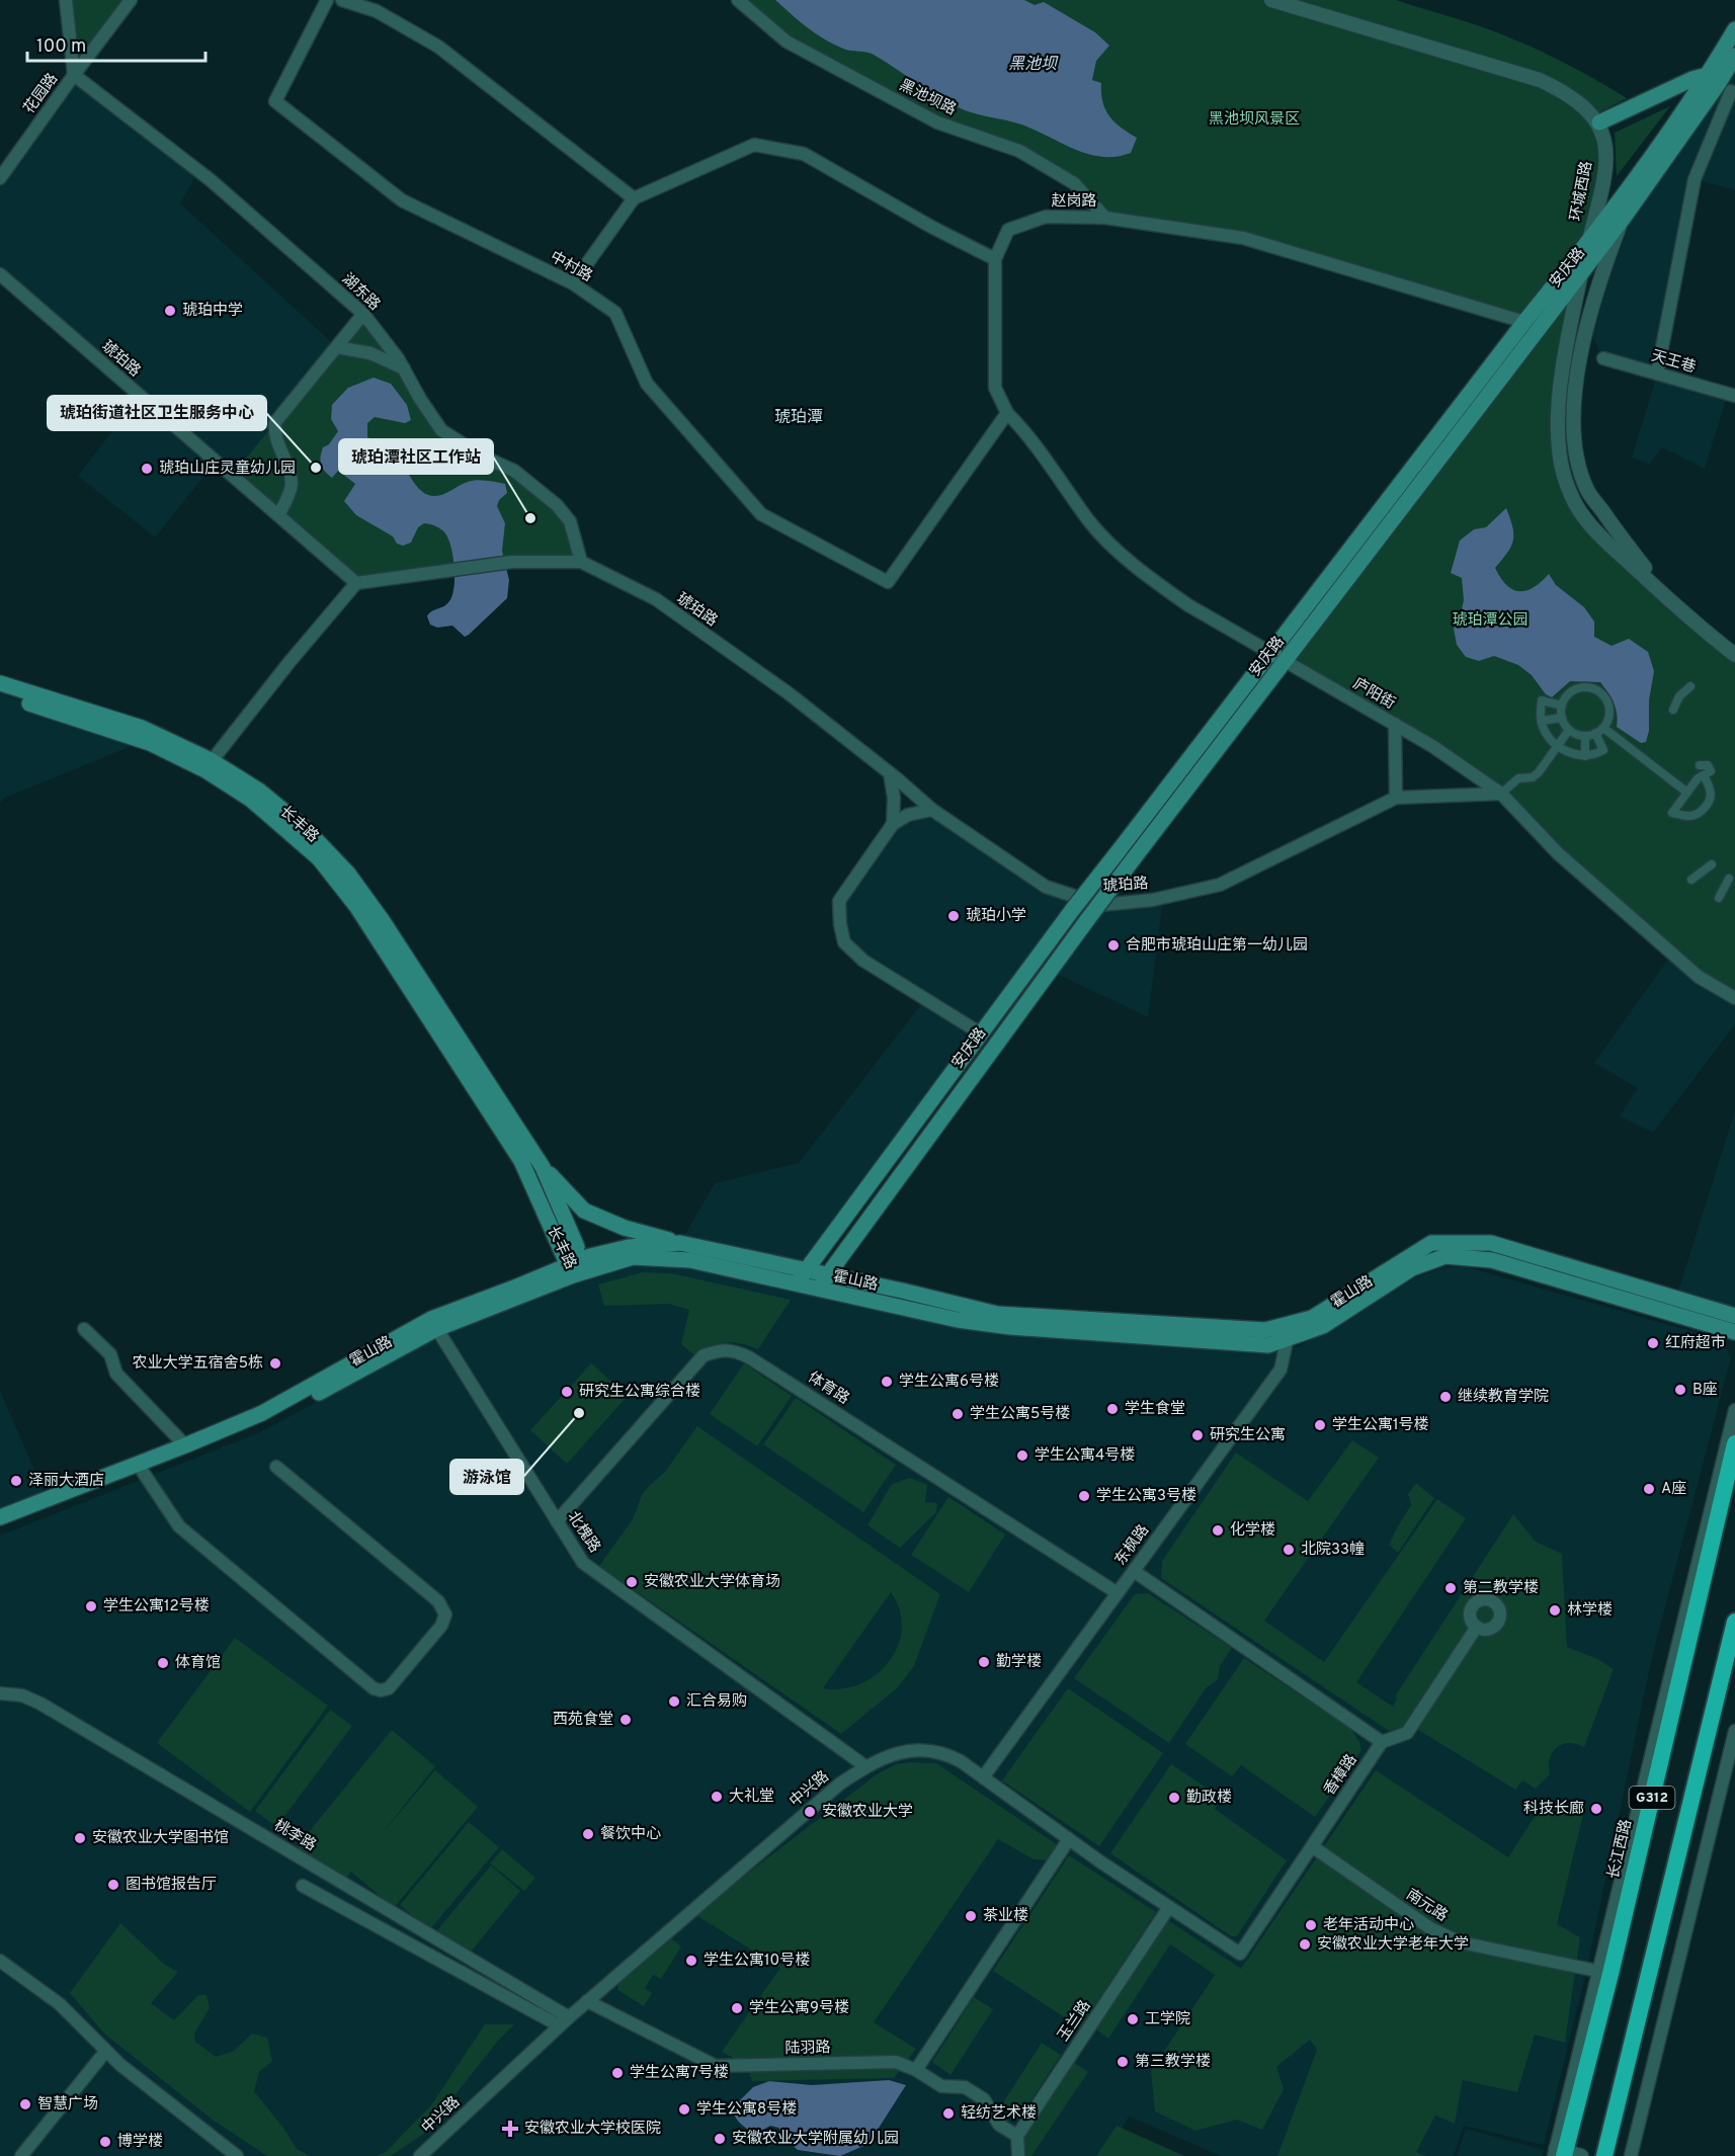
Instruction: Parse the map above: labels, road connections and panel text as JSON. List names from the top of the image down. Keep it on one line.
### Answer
{"streets":{"highway":["G312","长江西路"],"main road":["安庆路","长丰路","霍山路"],"street":["花园路","黑池坝路","环城西路","赵岗路","中村路","湖东路","琥珀路","天王巷","庐阳街","体育路","北槐路","东枫路","香樟路","中兴路","桃李路","南元路","玉兰路","陆羽路"]},"crossings":[["花园路","湖东路"],["黑池坝路","赵岗路"],["环城西路","安庆路"],["赵岗路","中村路"],["赵岗路","安庆路"],["赵岗路","庐阳街"],["中村路","庐阳街"],["安庆路","庐阳街"],["安庆路","霍山路"],["湖东路","琥珀路"],["长丰路","霍山路"],["霍山路","北槐路"],["霍山路","东枫路"],["体育路","北槐路"],["体育路","东枫路"],["北槐路","中兴路"],["东枫路","中兴路"],["香樟路","中兴路"],["香樟路","南元路"],["中兴路","桃李路"],["中兴路","玉兰路"],["中兴路","陆羽路"],["长江西路","南元路"],["玉兰路","陆羽路"]],"districts":["琥珀潭"],"water":["黑池坝"],"parks":["黑池坝风景区","琥珀潭公园"],"places":{"other":["琥珀中学","琥珀街道社区卫生服务中心","琥珀山庄灵童幼儿园","琥珀潭社区工作站","琥珀小学","合肥市琥珀山庄第一幼儿园","红府超市","农业大学五宿舍5栋","学生公寓6号楼","B座","研究生公寓综合楼","继续教育学院","学生食堂","游泳馆","学生公寓5号楼","学生公寓1号楼","研究生公寓","学生公寓4号楼","泽丽大酒店","A座","学生公寓3号楼","化学楼","北院33幢","安徽农业大学体育场","第二教学楼","学生公寓12号楼","林学楼","勤学楼","体育馆","汇合易购","西苑食堂","大礼堂","勤政楼","科技长廊","安徽农业大学","餐饮中心","安徽农业大学图书馆","图书馆报告厅","茶业楼","老年活动中心","安徽农业大学老年大学","学生公寓10号楼","学生公寓9号楼","工学院","第三教学楼","学生公寓7号楼","智慧广场","学生公寓8号楼","轻纺艺术楼","安徽农业大学附属幼儿园","博学楼"],"health":["安徽农业大学校医院"]},"scale_bar":"100 m"}
